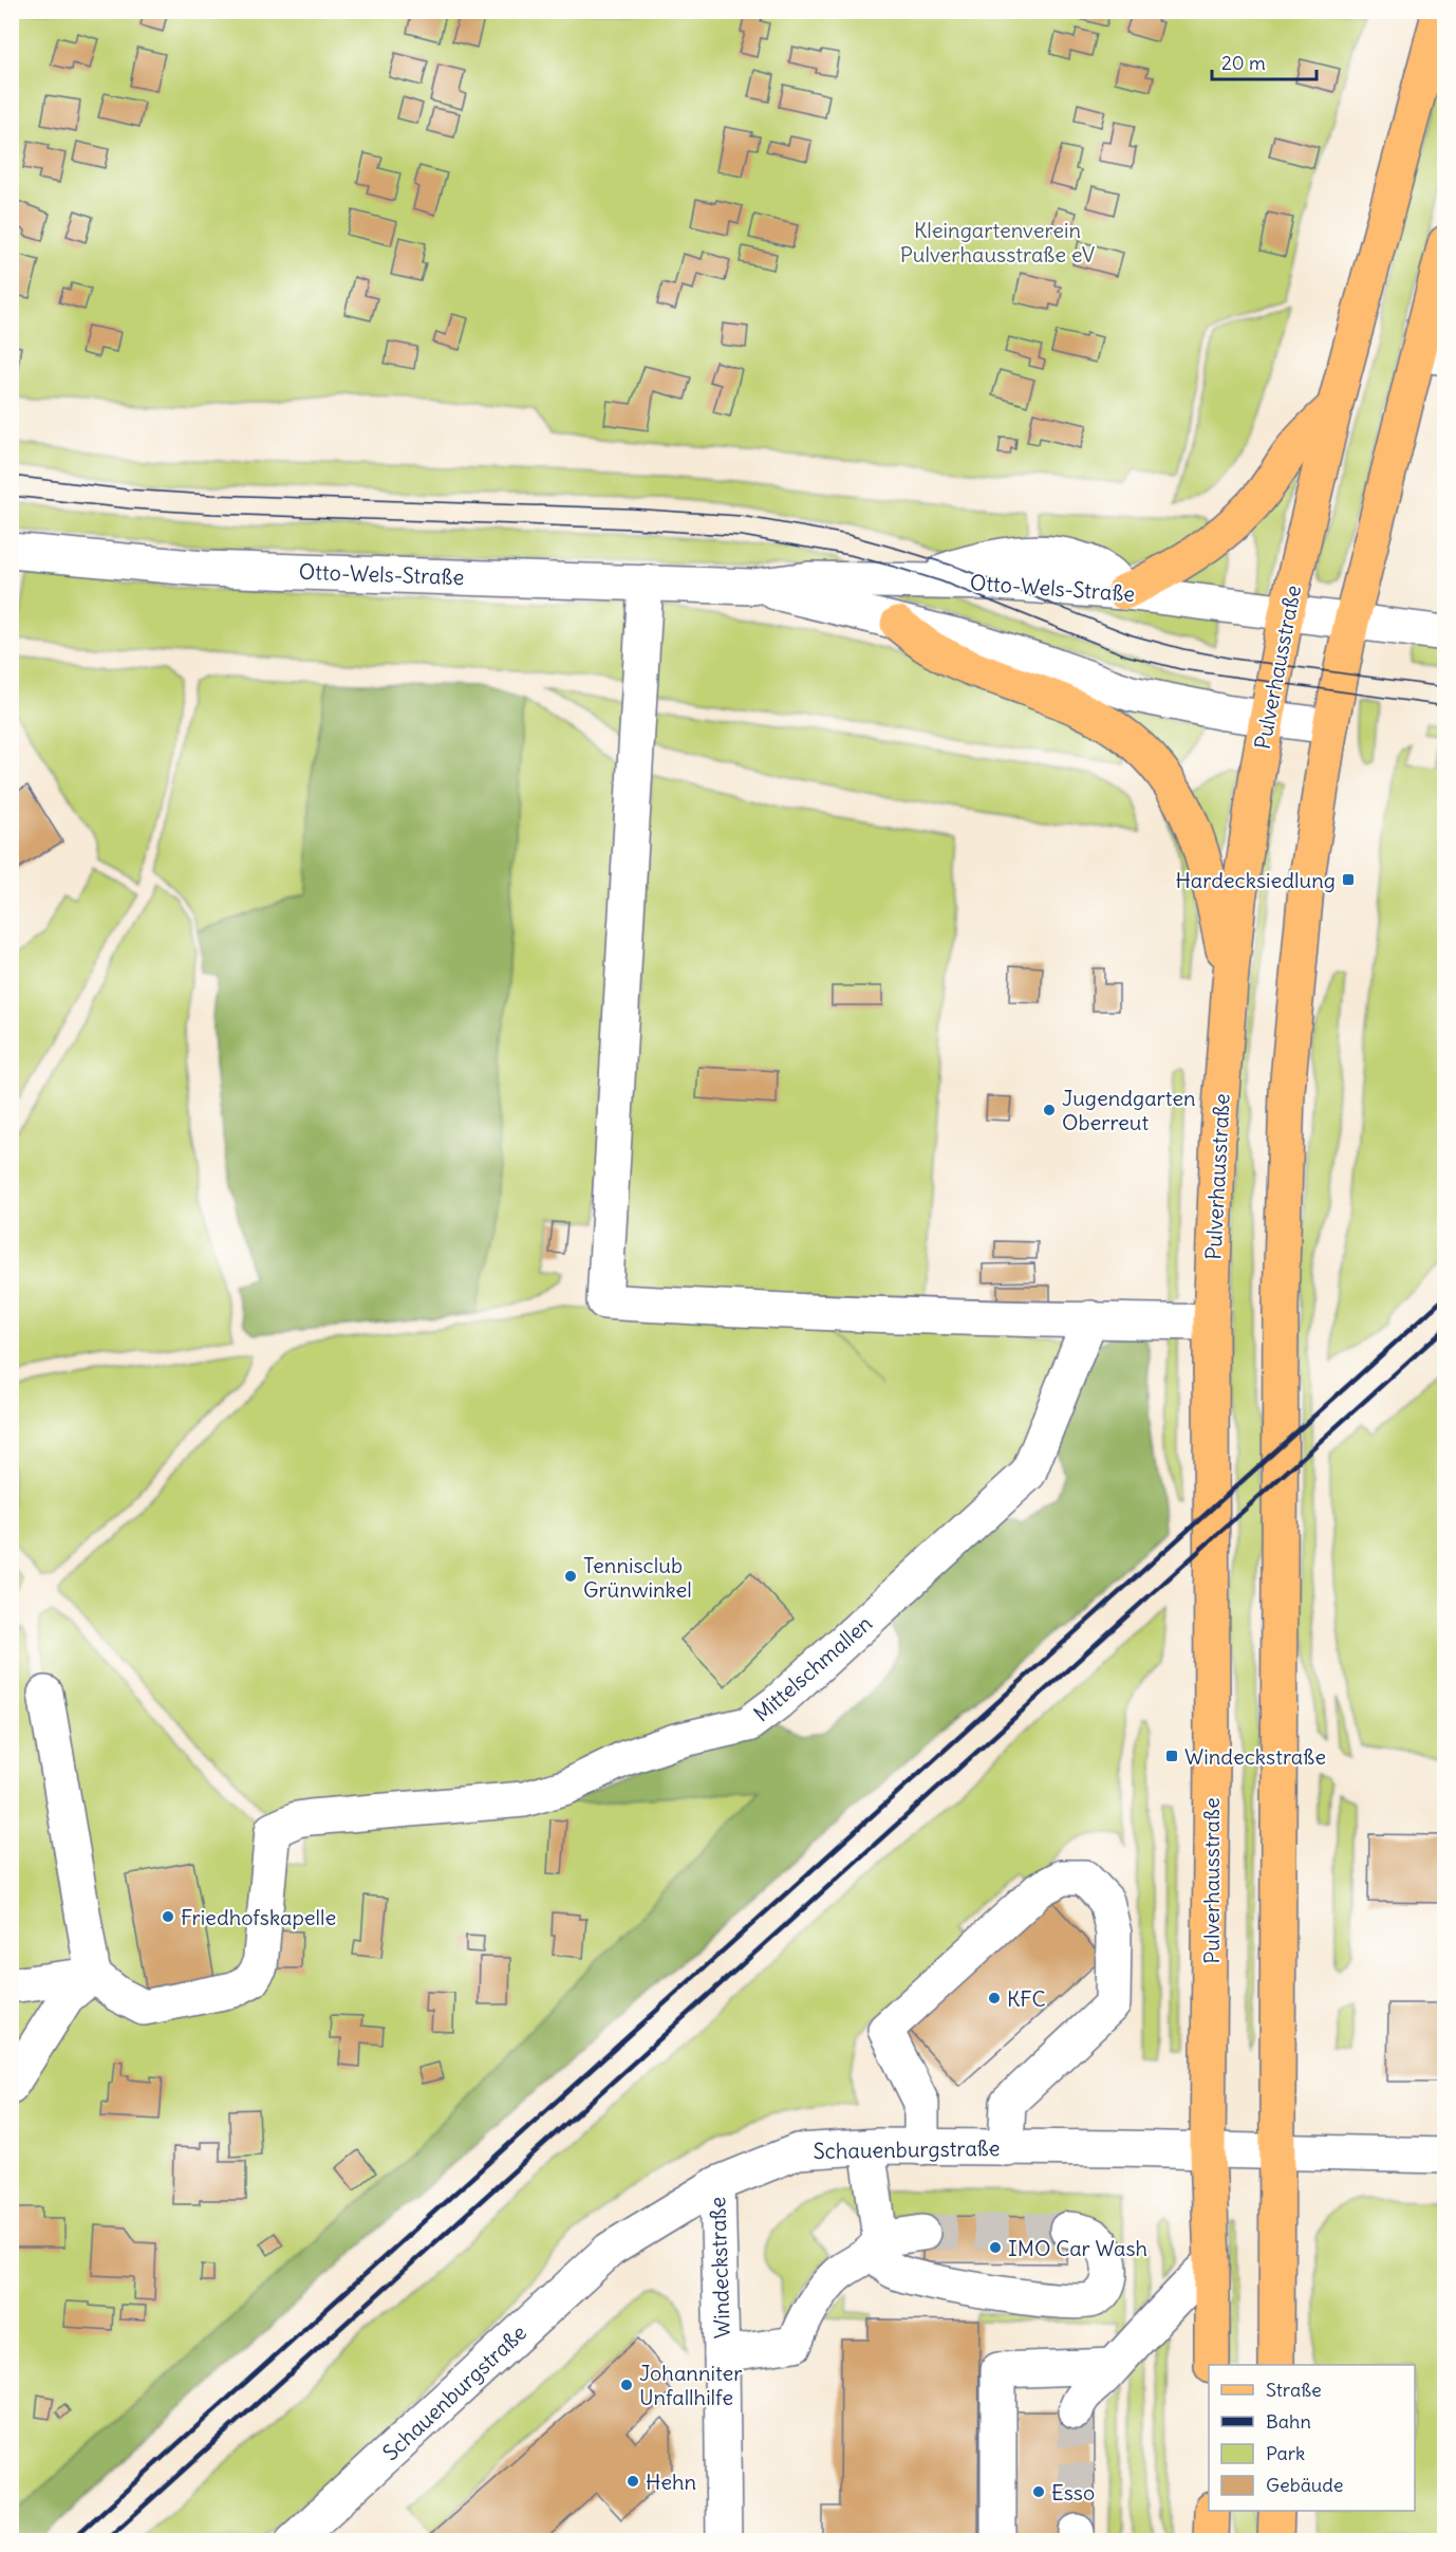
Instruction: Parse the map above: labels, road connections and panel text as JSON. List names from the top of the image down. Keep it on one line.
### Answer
{"streets":{"main road":["Pulverhausstraße"],"street":["Otto-Wels-Straße","Mittelschmallen","Schauenburgstraße","Windeckstraße"]},"crossings":[["Otto-Wels-Straße","Pulverhausstraße"],["Pulverhausstraße","Schauenburgstraße"],["Schauenburgstraße","Windeckstraße"]],"parks":["Kleingartenverein Pulverhausstraße eV"],"places":{"transit":["Hardecksiedlung","Windeckstraße"],"other":["Jugendgarten Oberreut","Tennisclub Grünwinkel","Friedhofskapelle","KFC","IMO Car Wash","Johanniter Unfallhilfe","Hehn","Esso"]},"legend":["Straße","Bahn","Park","Gebäude"],"scale_bar":"20 m"}
